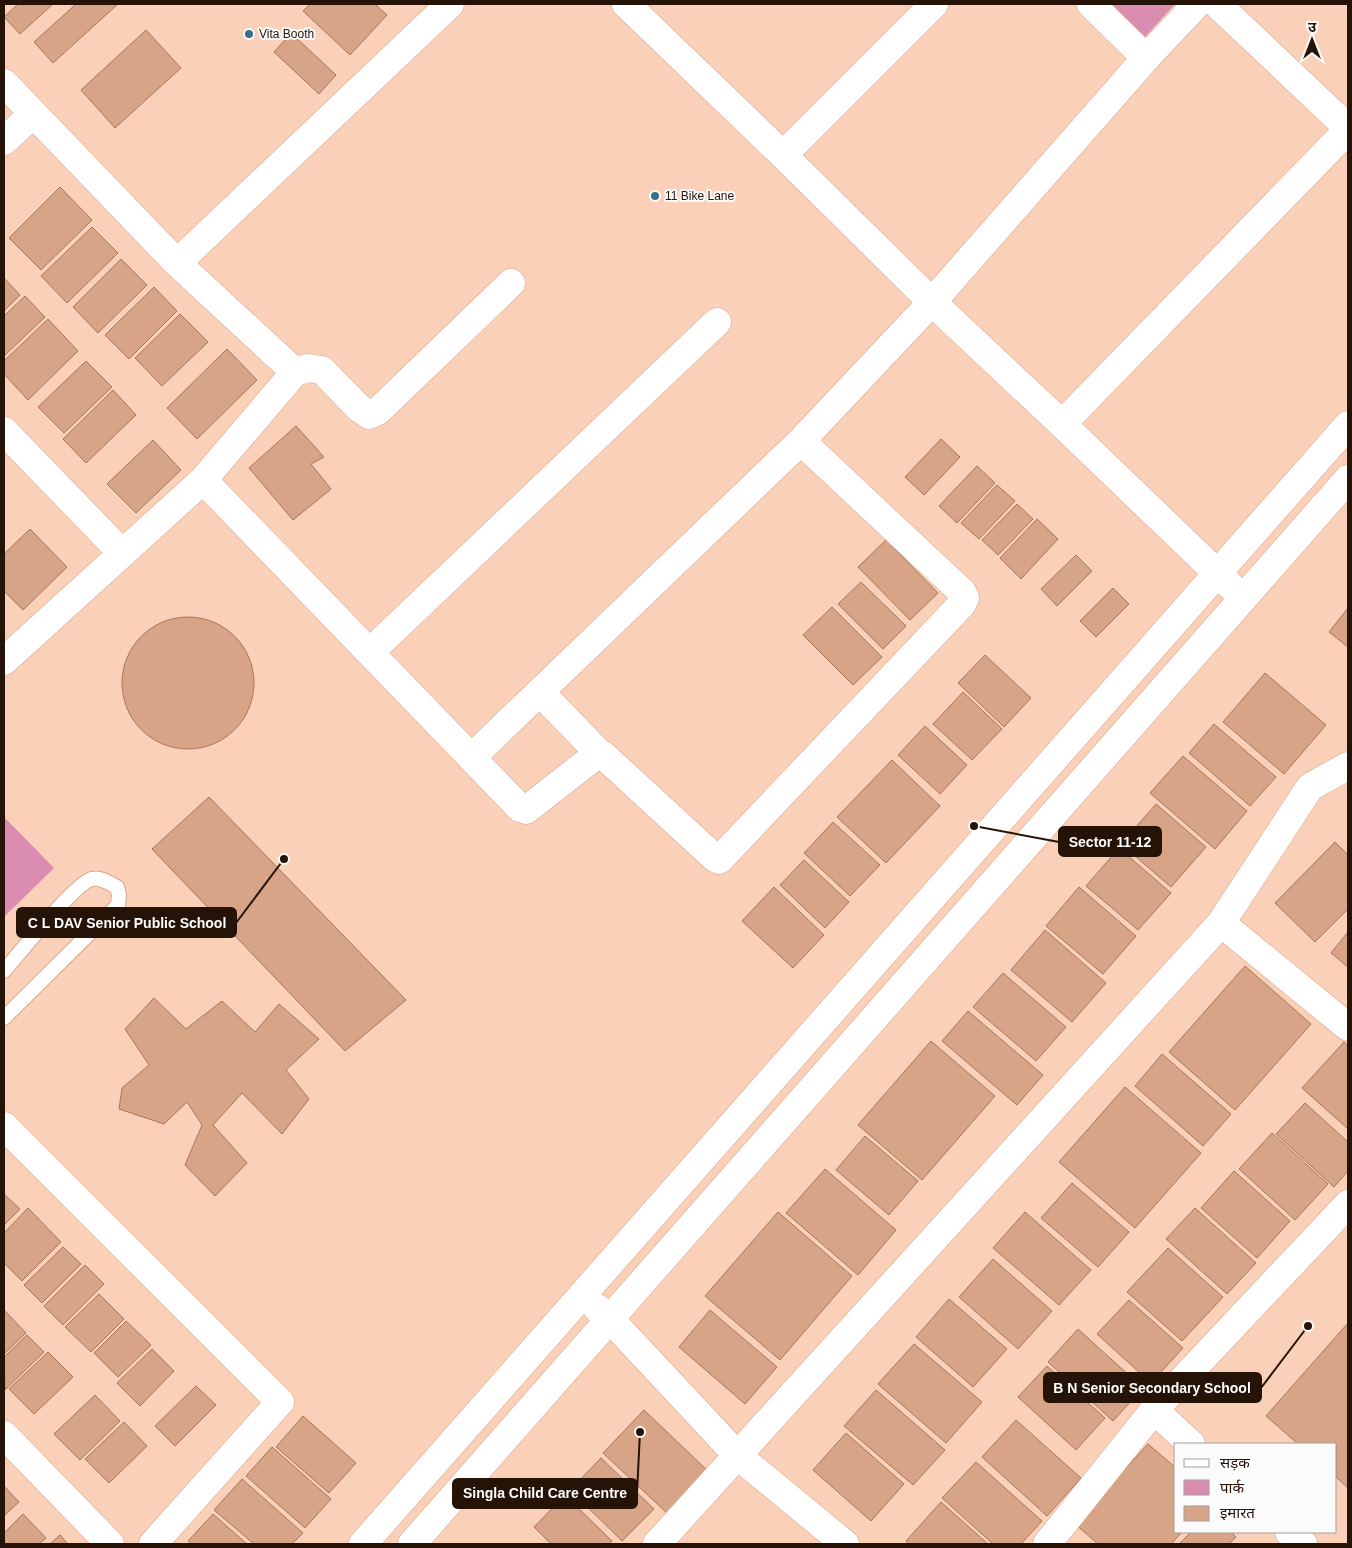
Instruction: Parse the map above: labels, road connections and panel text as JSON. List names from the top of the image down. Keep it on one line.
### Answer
{"places":["Vita Booth","11 Bike Lane","Sector 11-12","C L DAV Senior Public School","B N Senior Secondary School","Singla Child Care Centre"],"legend":["सड़क","पार्क","इमारत"],"north":"top"}
